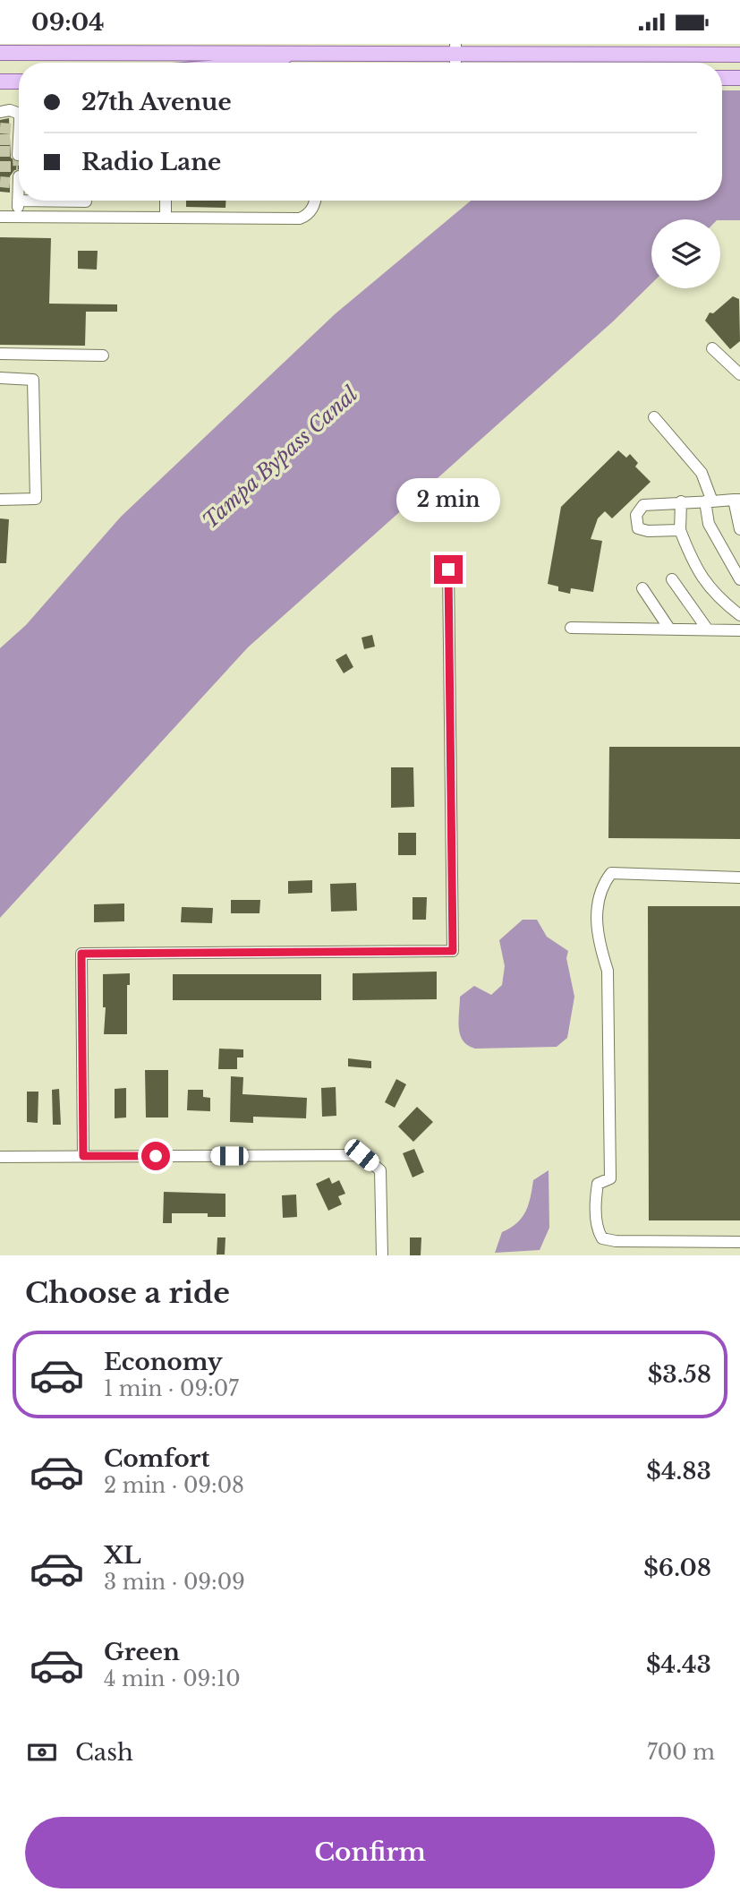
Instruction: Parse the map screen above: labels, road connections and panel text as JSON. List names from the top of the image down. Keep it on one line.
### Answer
{"water":["Tampa Bypass Canal"],"page":{"status":"09:04","banner":["27th Avenue","Radio Lane"],"bubble":"2 min","heading":"Choose a ride","list":[{"name":"Economy","note":"1 min · 09:07","value":"$3.58"},{"name":"Comfort","note":"2 min · 09:08","value":"$4.83"},{"name":"XL","note":"3 min · 09:09","value":"$6.08"},{"name":"Green","note":"4 min · 09:10","value":"$4.43"}],"pay":["Cash","700 m"],"buttons":"Confirm"}}
